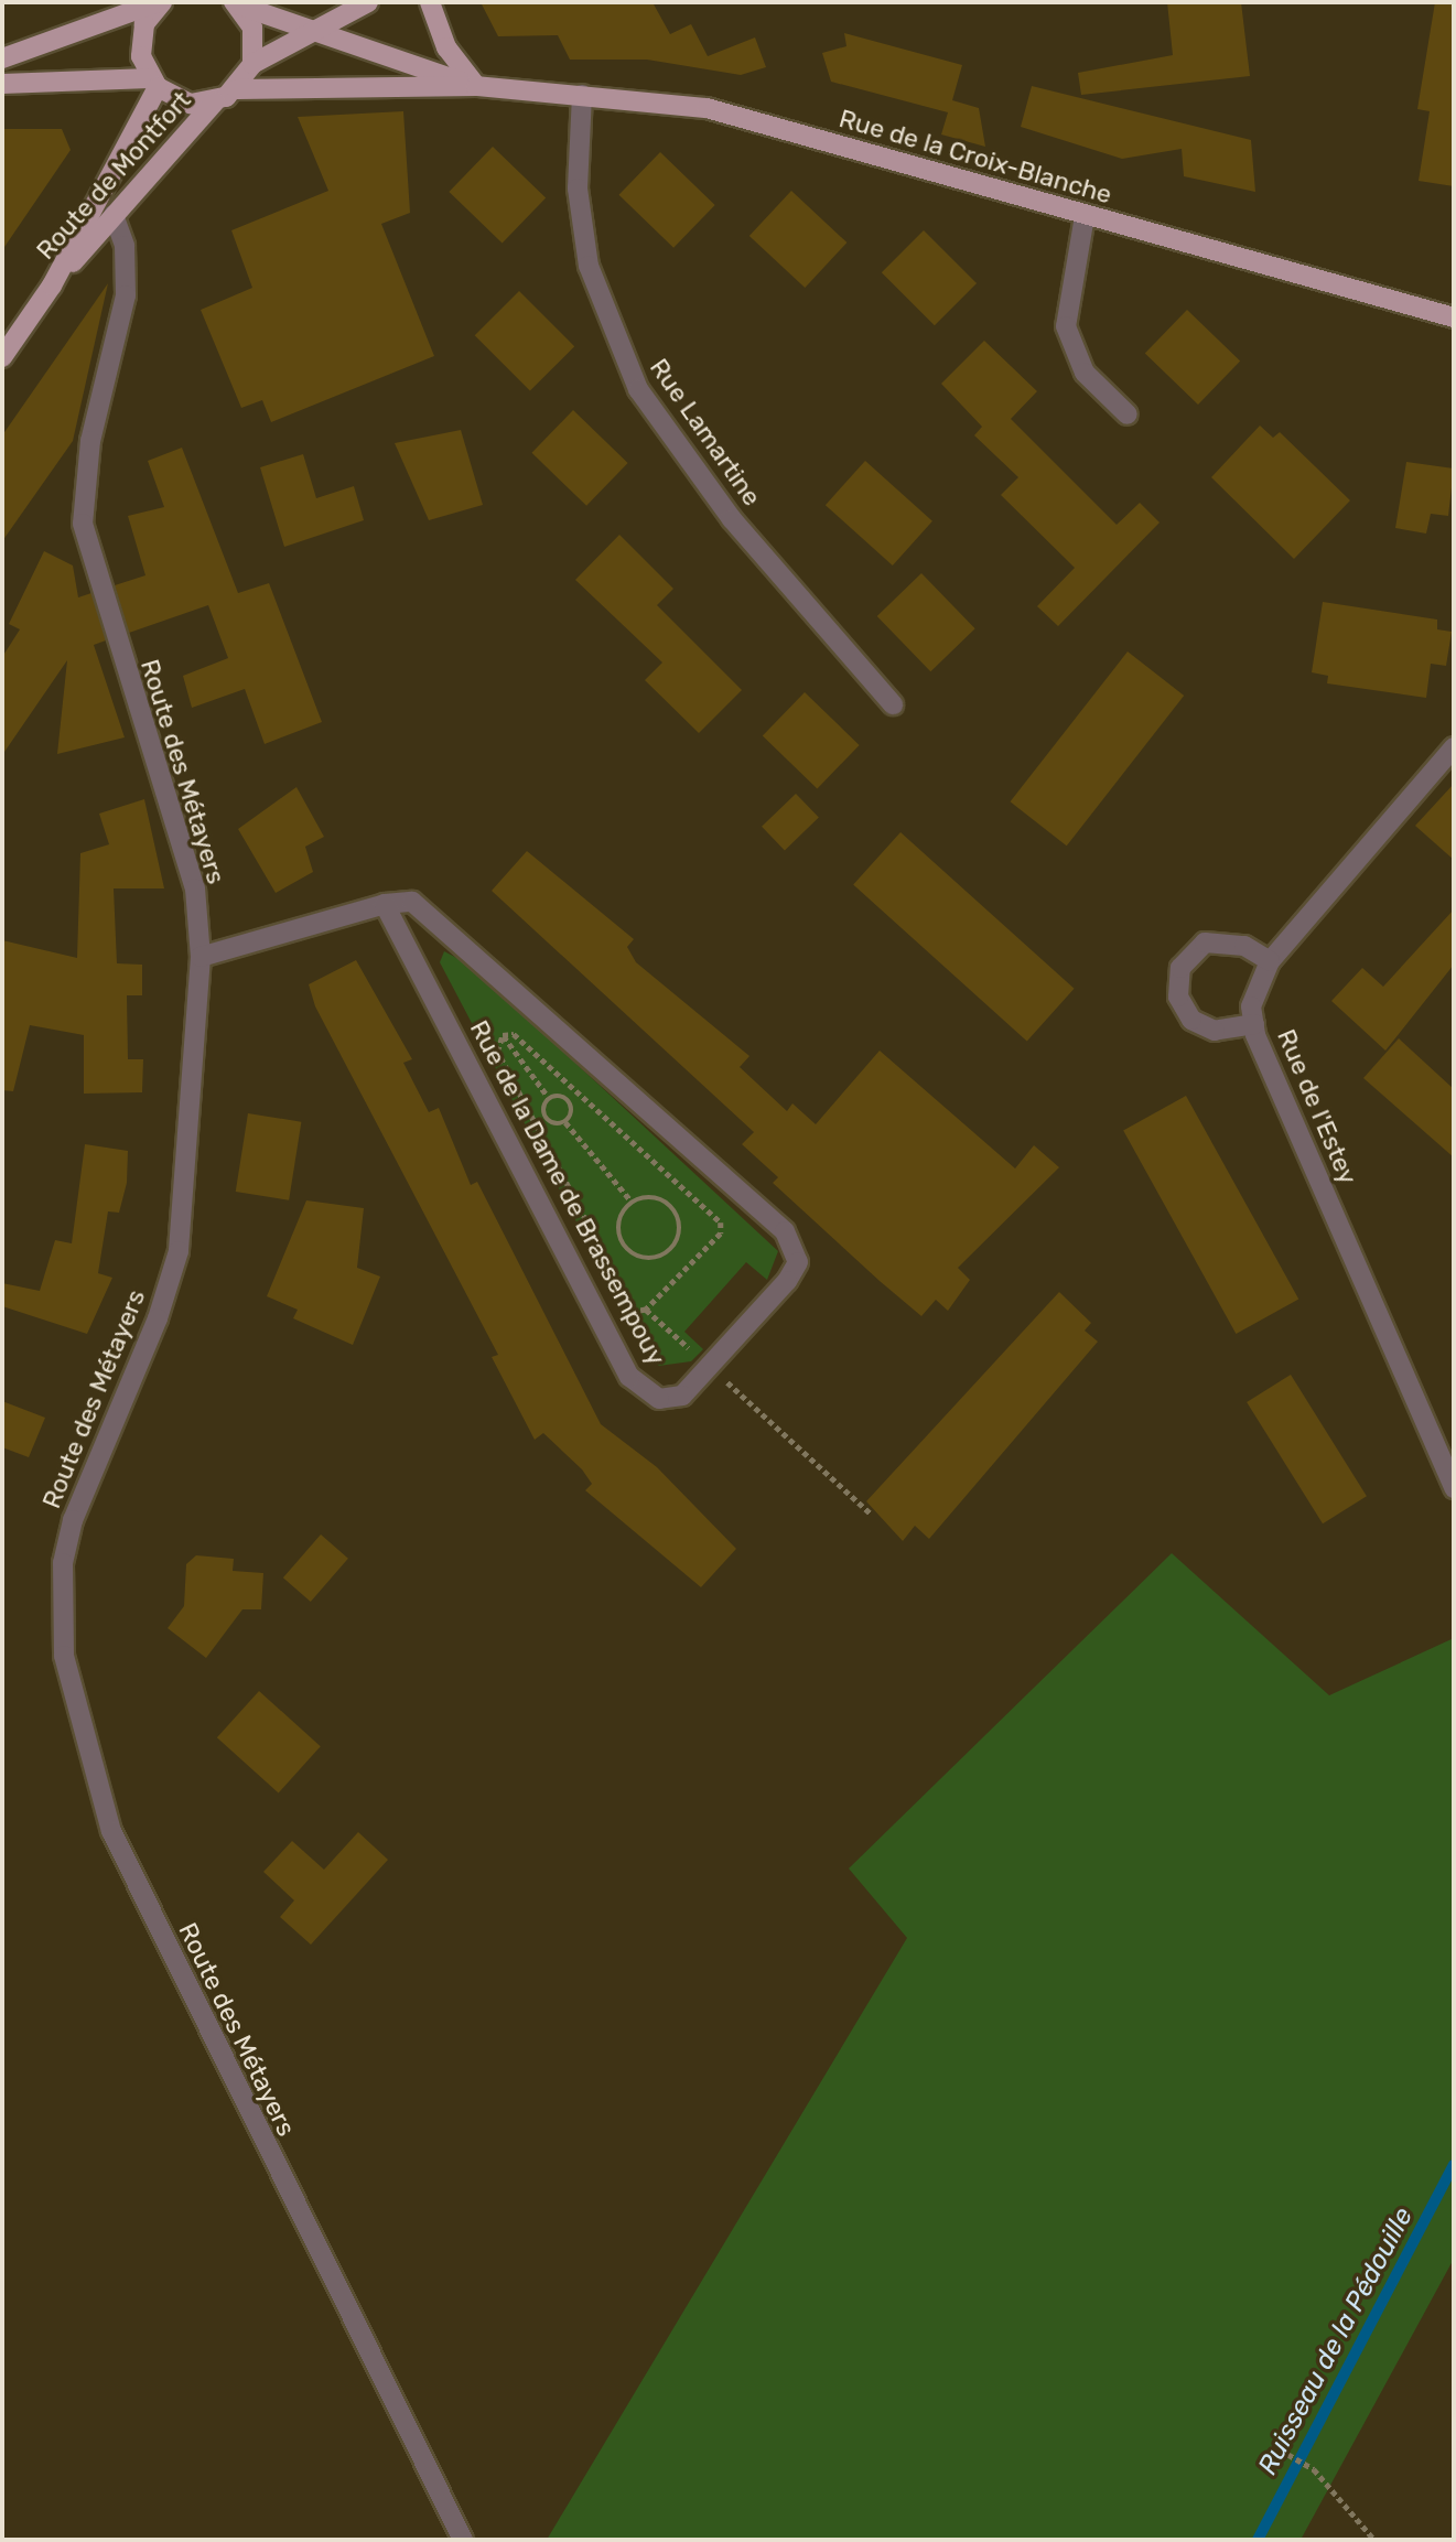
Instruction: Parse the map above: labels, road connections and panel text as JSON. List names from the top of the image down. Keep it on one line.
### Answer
{"streets":{"main road":["Rue de la Croix-Blanche","Route de Montfort"],"street":["Rue Lamartine","Route des Métayers","Rue de l'Estey","Rue de la Dame de Brassempouy"]},"crossings":[["Rue de la Croix-Blanche","Route de Montfort"],["Rue de la Croix-Blanche","Rue Lamartine"],["Route de Montfort","Route des Métayers"],["Route des Métayers","Rue de la Dame de Brassempouy"]],"water":["Ruisseau de la Pédouille"]}
